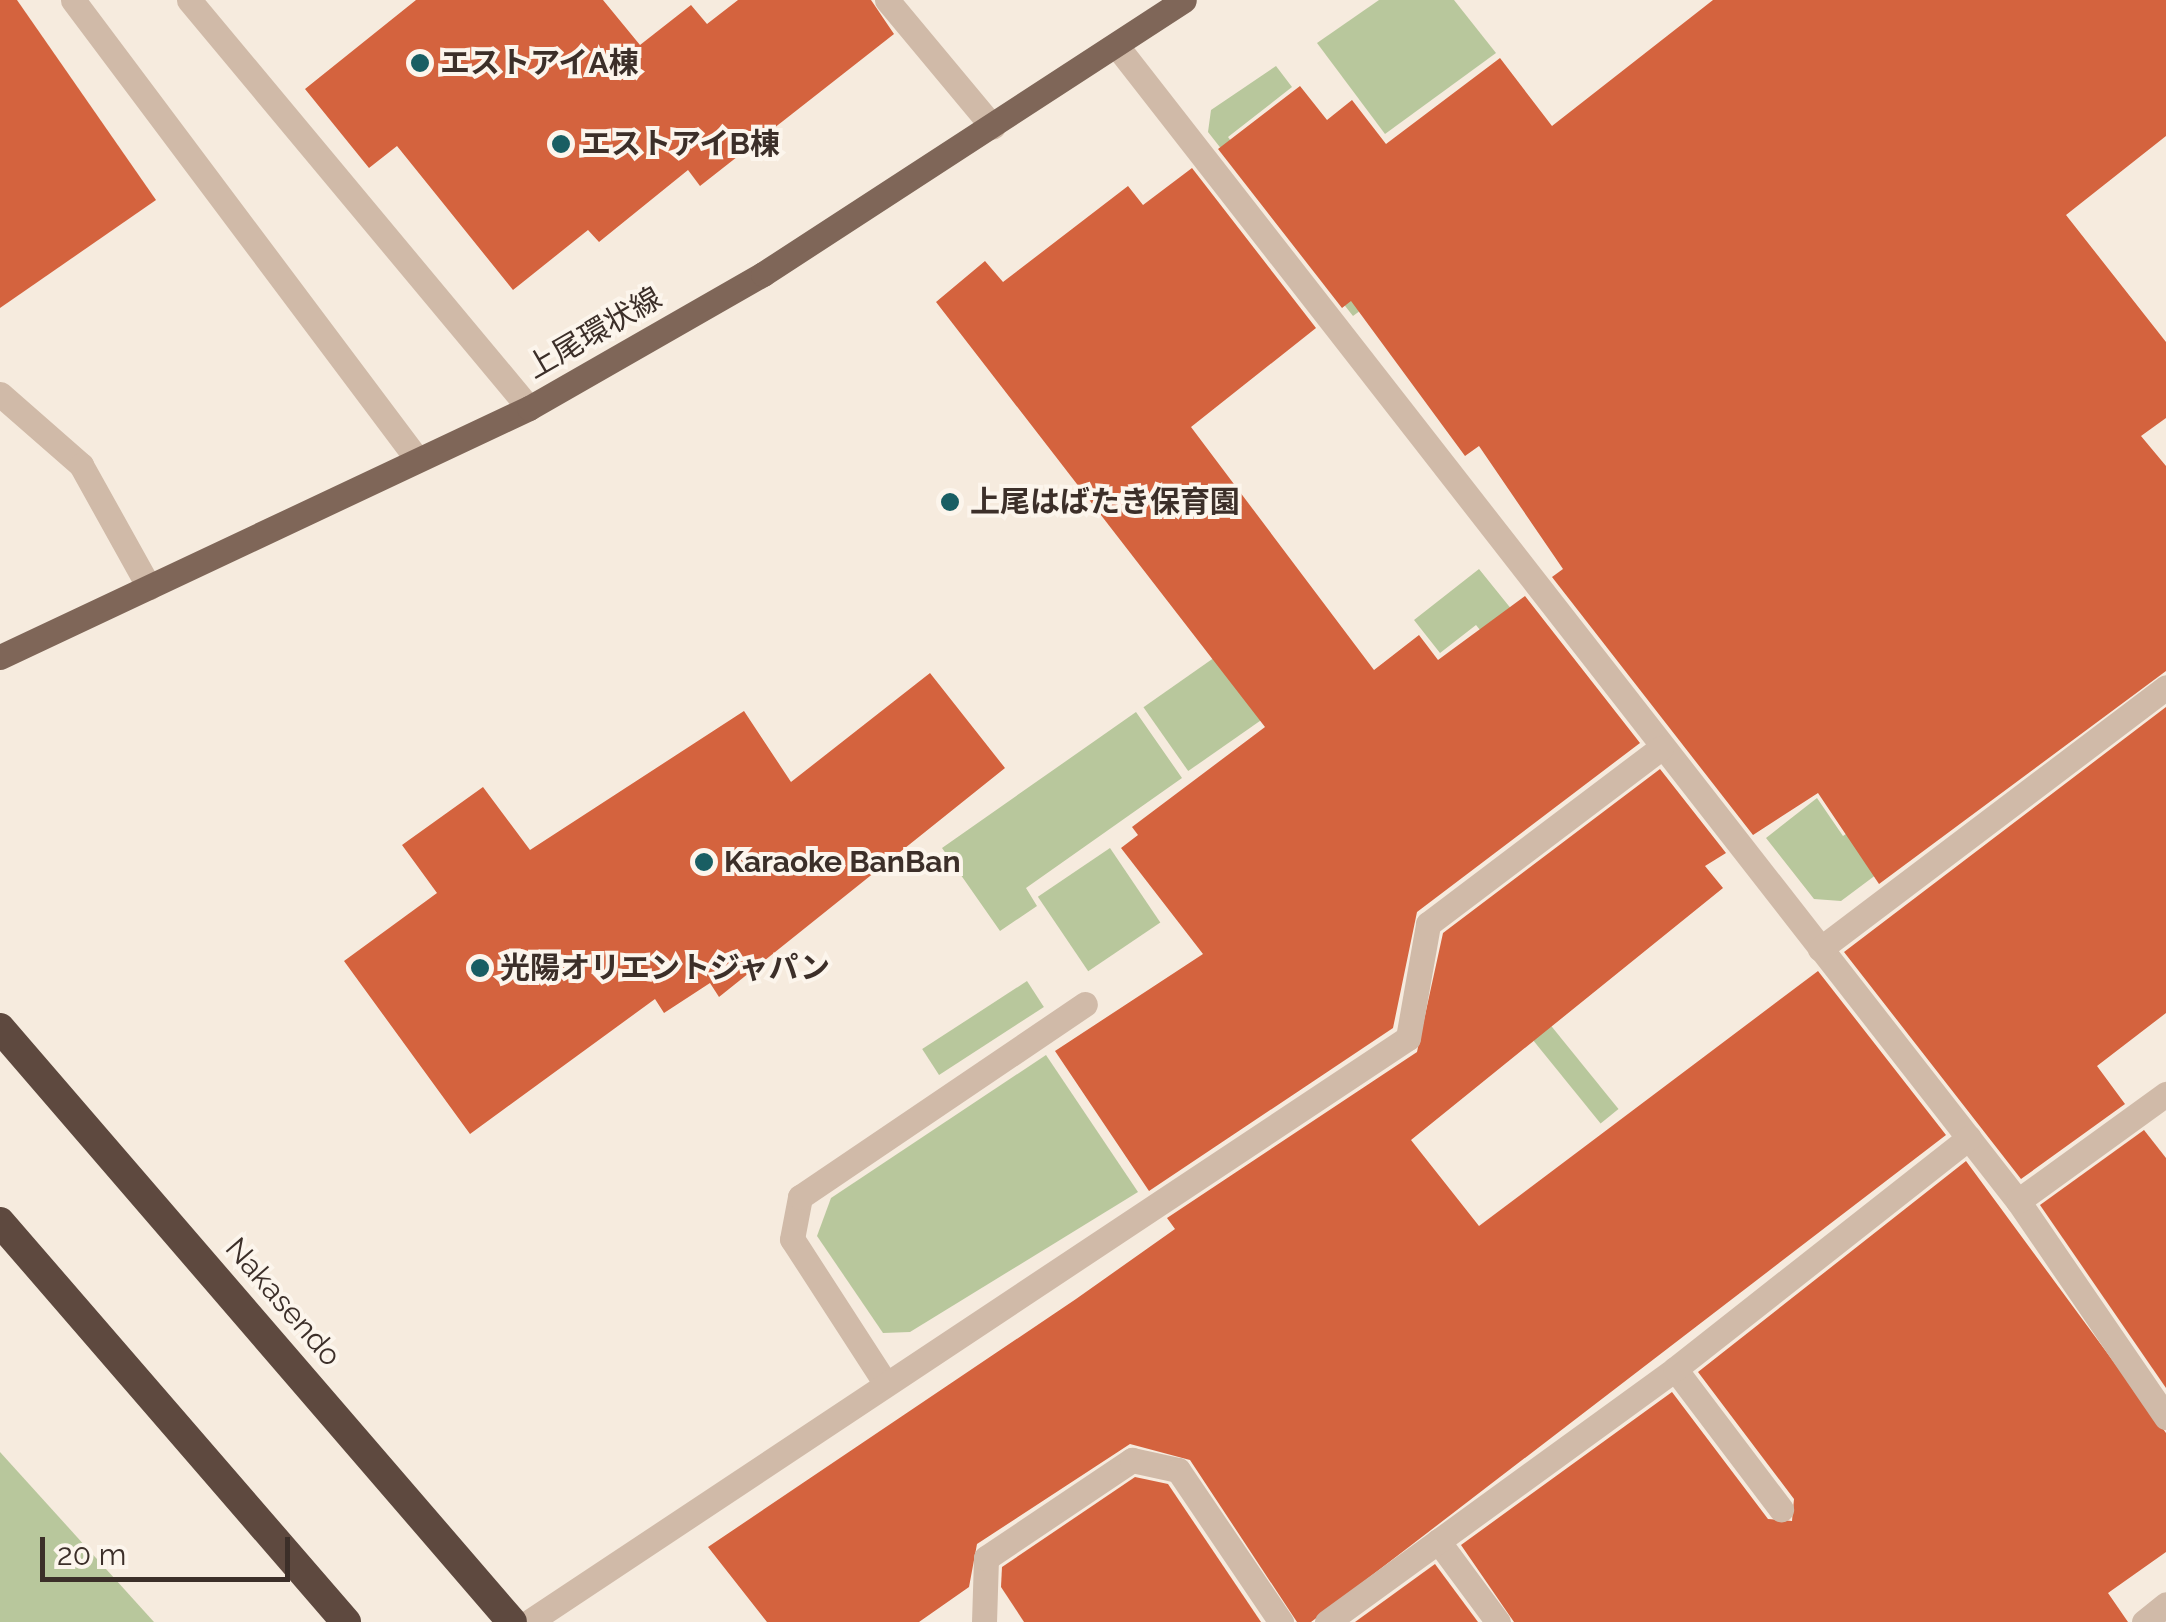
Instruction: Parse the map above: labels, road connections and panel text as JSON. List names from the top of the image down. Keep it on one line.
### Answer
{"streets":{"highway":["Nakasendo"],"main road":["上尾環状線"]},"places":["エストアイA棟","エストアイB棟","上尾はばたき保育園","Karaoke BanBan","光陽オリエントジャパン"],"scale_bar":"20 m"}
